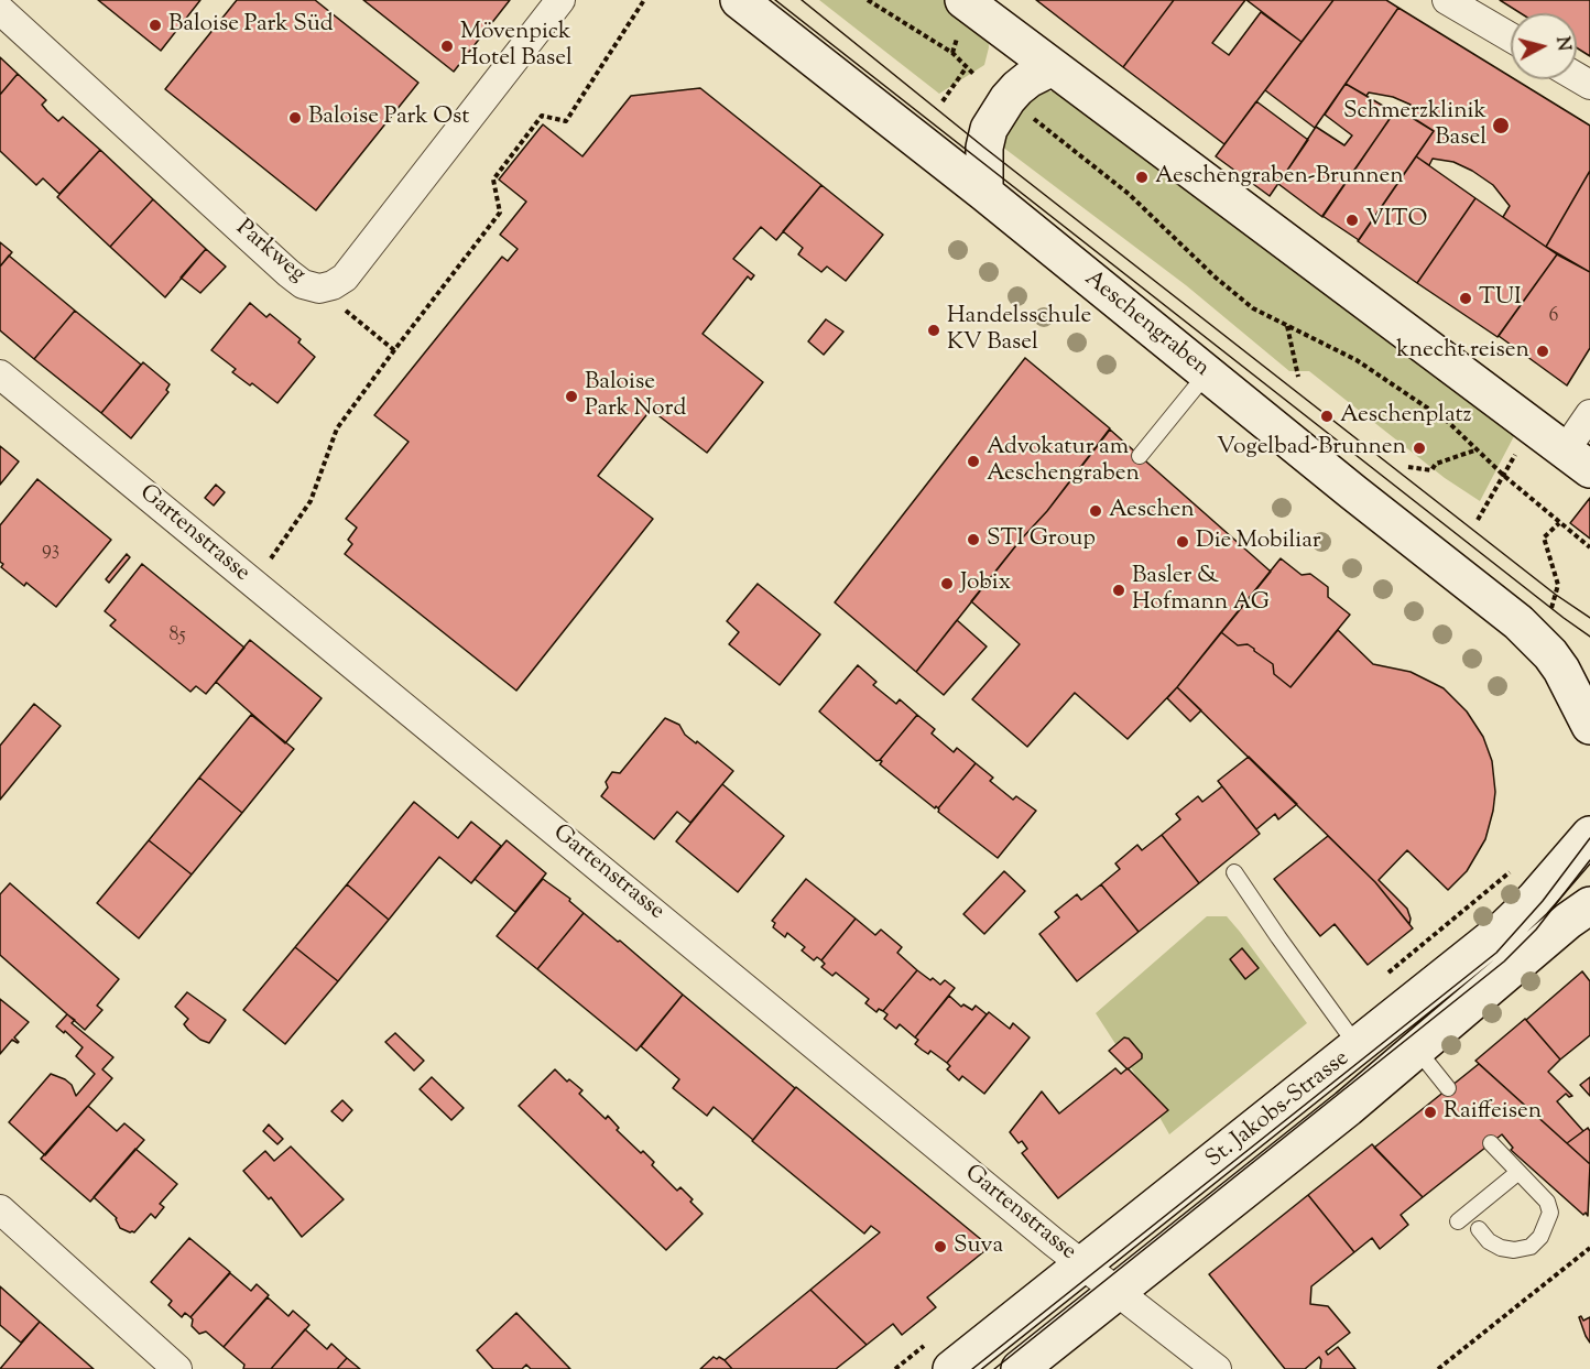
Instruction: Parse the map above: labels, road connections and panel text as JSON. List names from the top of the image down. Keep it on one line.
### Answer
{"streets":{"main road":["Aeschengraben","St. Jakobs-Strasse"],"street":["Parkweg","Gartenstrasse"]},"crossings":[["Gartenstrasse","St. Jakobs-Strasse"]],"places":["Baloise Park Süd","Mövenpick Hotel Basel","Baloise Park Ost","Schmerzklinik Basel","Aeschengraben-Brunnen","VITO","TUI","Handelsschule KV Basel","knecht reisen","Baloise Park Nord","Aeschenplatz","Vogelbad-Brunnen","Advokatur am Aeschengraben","Aeschen","STI Group","Die Mobiliar","Jobix","Basler & Hofmann AG","Raiffeisen","Suva"],"house_numbers":["6","93","85"],"north":"right"}
